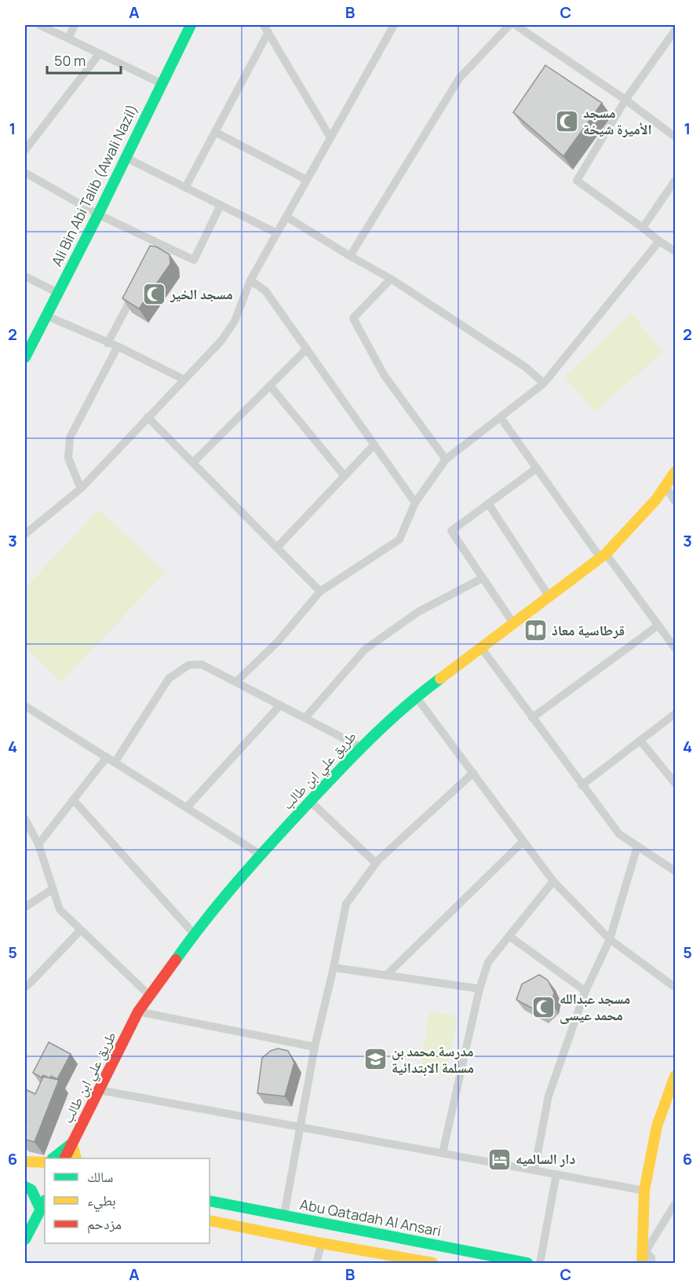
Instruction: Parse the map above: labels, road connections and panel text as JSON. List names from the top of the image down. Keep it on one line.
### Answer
{"streets":{"main road":["Ali Bin Abi Talib (Awali Nazil)","طريق علي ابن طالب","Abu Qatadah Al Ansari"]},"places":{"mosque":["مسجد الأميرة شيخة","مسجد الخير","مسجد عبدالله محمد عيسى"],"library":["قرطاسية معاذ"],"school or university":["مدرسة محمد بن مسلمة الابتدائية"],"hotel":["دار السالميه"]},"legend":["سالك","بطيء","مزدحم"],"scale_bar":"50 m","grid":{"columns":["A","B","C"],"rows":["1","2","3","4","5","6"]}}
